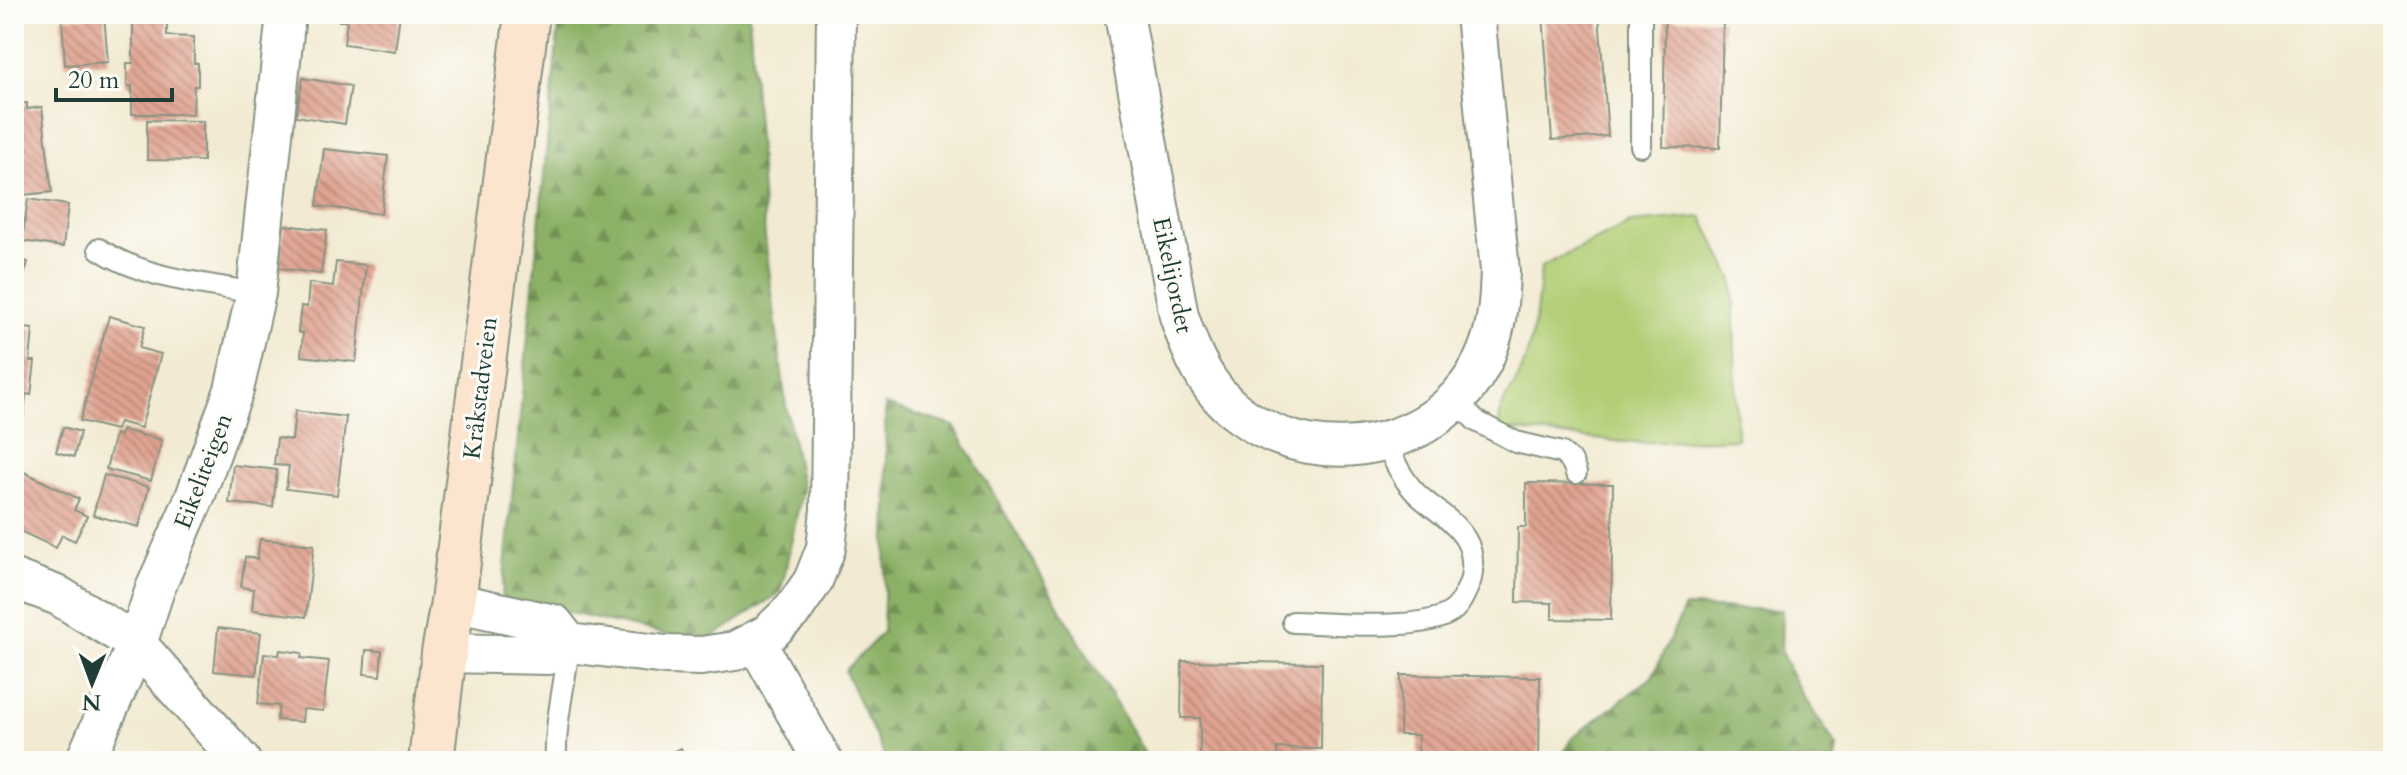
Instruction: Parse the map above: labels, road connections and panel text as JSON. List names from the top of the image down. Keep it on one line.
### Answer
{"streets":{"main road":["Kråkstadveien"],"street":["Eikelijordet","Eikeliteigen"]},"scale_bar":"20 m","north":"bottom"}
